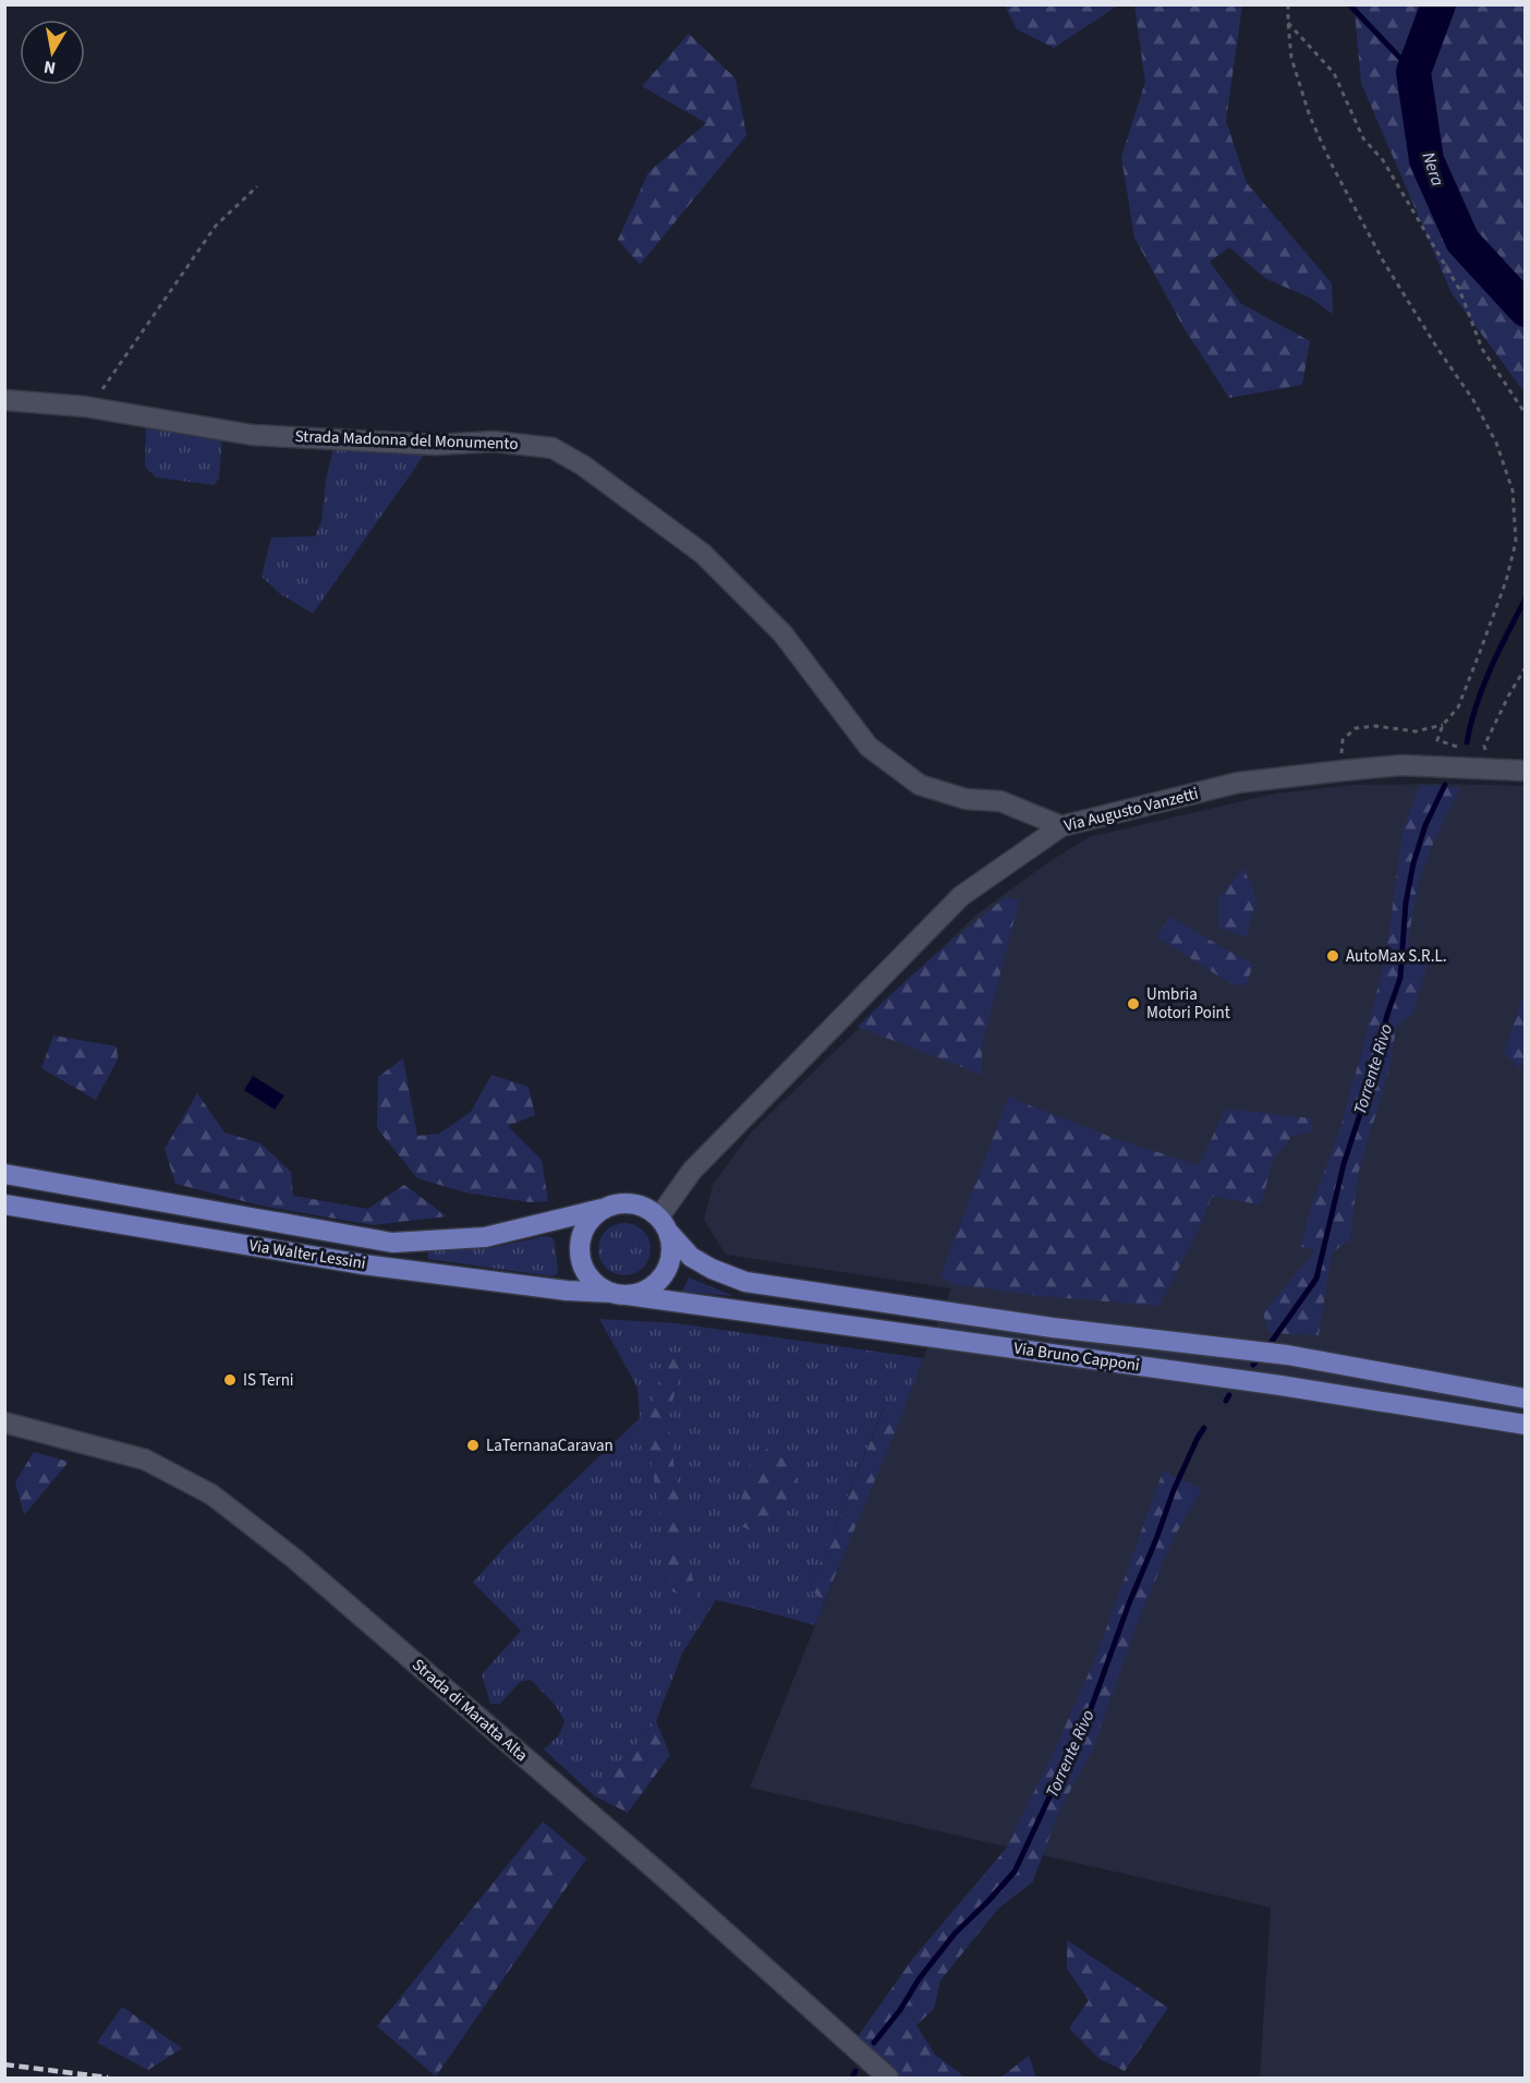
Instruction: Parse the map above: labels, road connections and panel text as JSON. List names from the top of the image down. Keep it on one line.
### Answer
{"streets":{"main road":["Via Walter Lessini","Via Bruno Capponi"],"street":["Strada Madonna del Monumento","Via Augusto Vanzetti","Strada di Maratta Alta"]},"crossings":[["Strada Madonna del Monumento","Via Augusto Vanzetti"],["Via Augusto Vanzetti","Via Walter Lessini"],["Via Augusto Vanzetti","Via Bruno Capponi"],["Via Walter Lessini","Via Bruno Capponi"]],"water":["Nera","Torrente Rivo"],"places":["AutoMax S.R.L.","Umbria Motori Point","IS Terni","LaTernanaCaravan"],"north":"bottom"}
